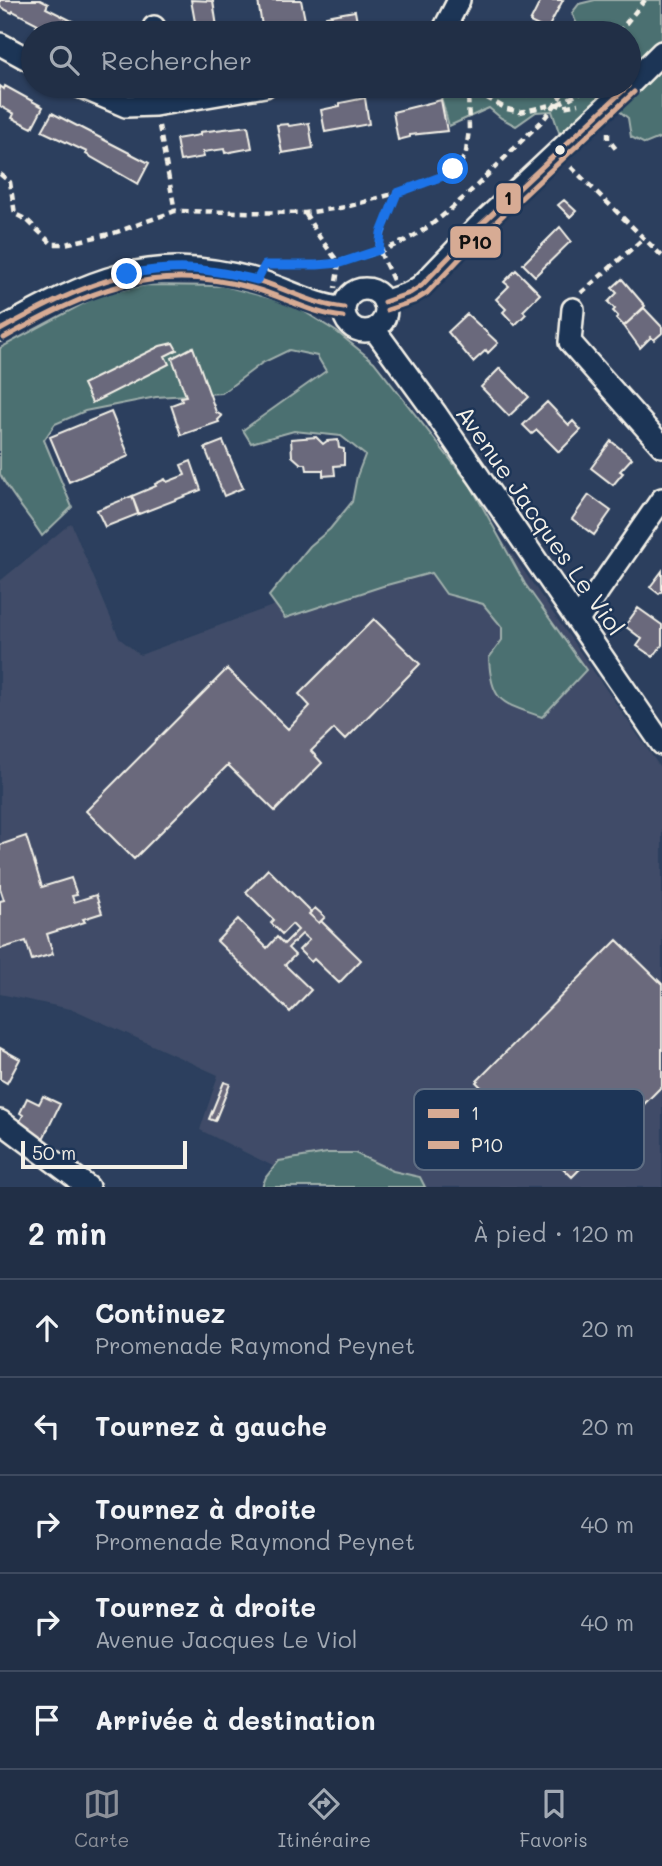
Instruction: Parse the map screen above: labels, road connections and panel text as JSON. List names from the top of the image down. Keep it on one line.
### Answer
{"streets":{"street":["Avenue Jacques Le Viol"]},"lines":["transit line 1","transit line P10"],"legend":["1","P10"],"scale_bar":"50 m","page":{"search":"Rechercher","scale":"50 m","heading":["2 min","À pied · 120 m"],"list":[["Continuez","Promenade Raymond Peynet","20 m"],["Tournez à gauche","20 m"],["Tournez à droite","Promenade Raymond Peynet","40 m"],["Tournez à droite","Avenue Jacques Le Viol","40 m"],"Arrivée à destination"],"nav":["Carte","Itinéraire","Favoris"]}}
